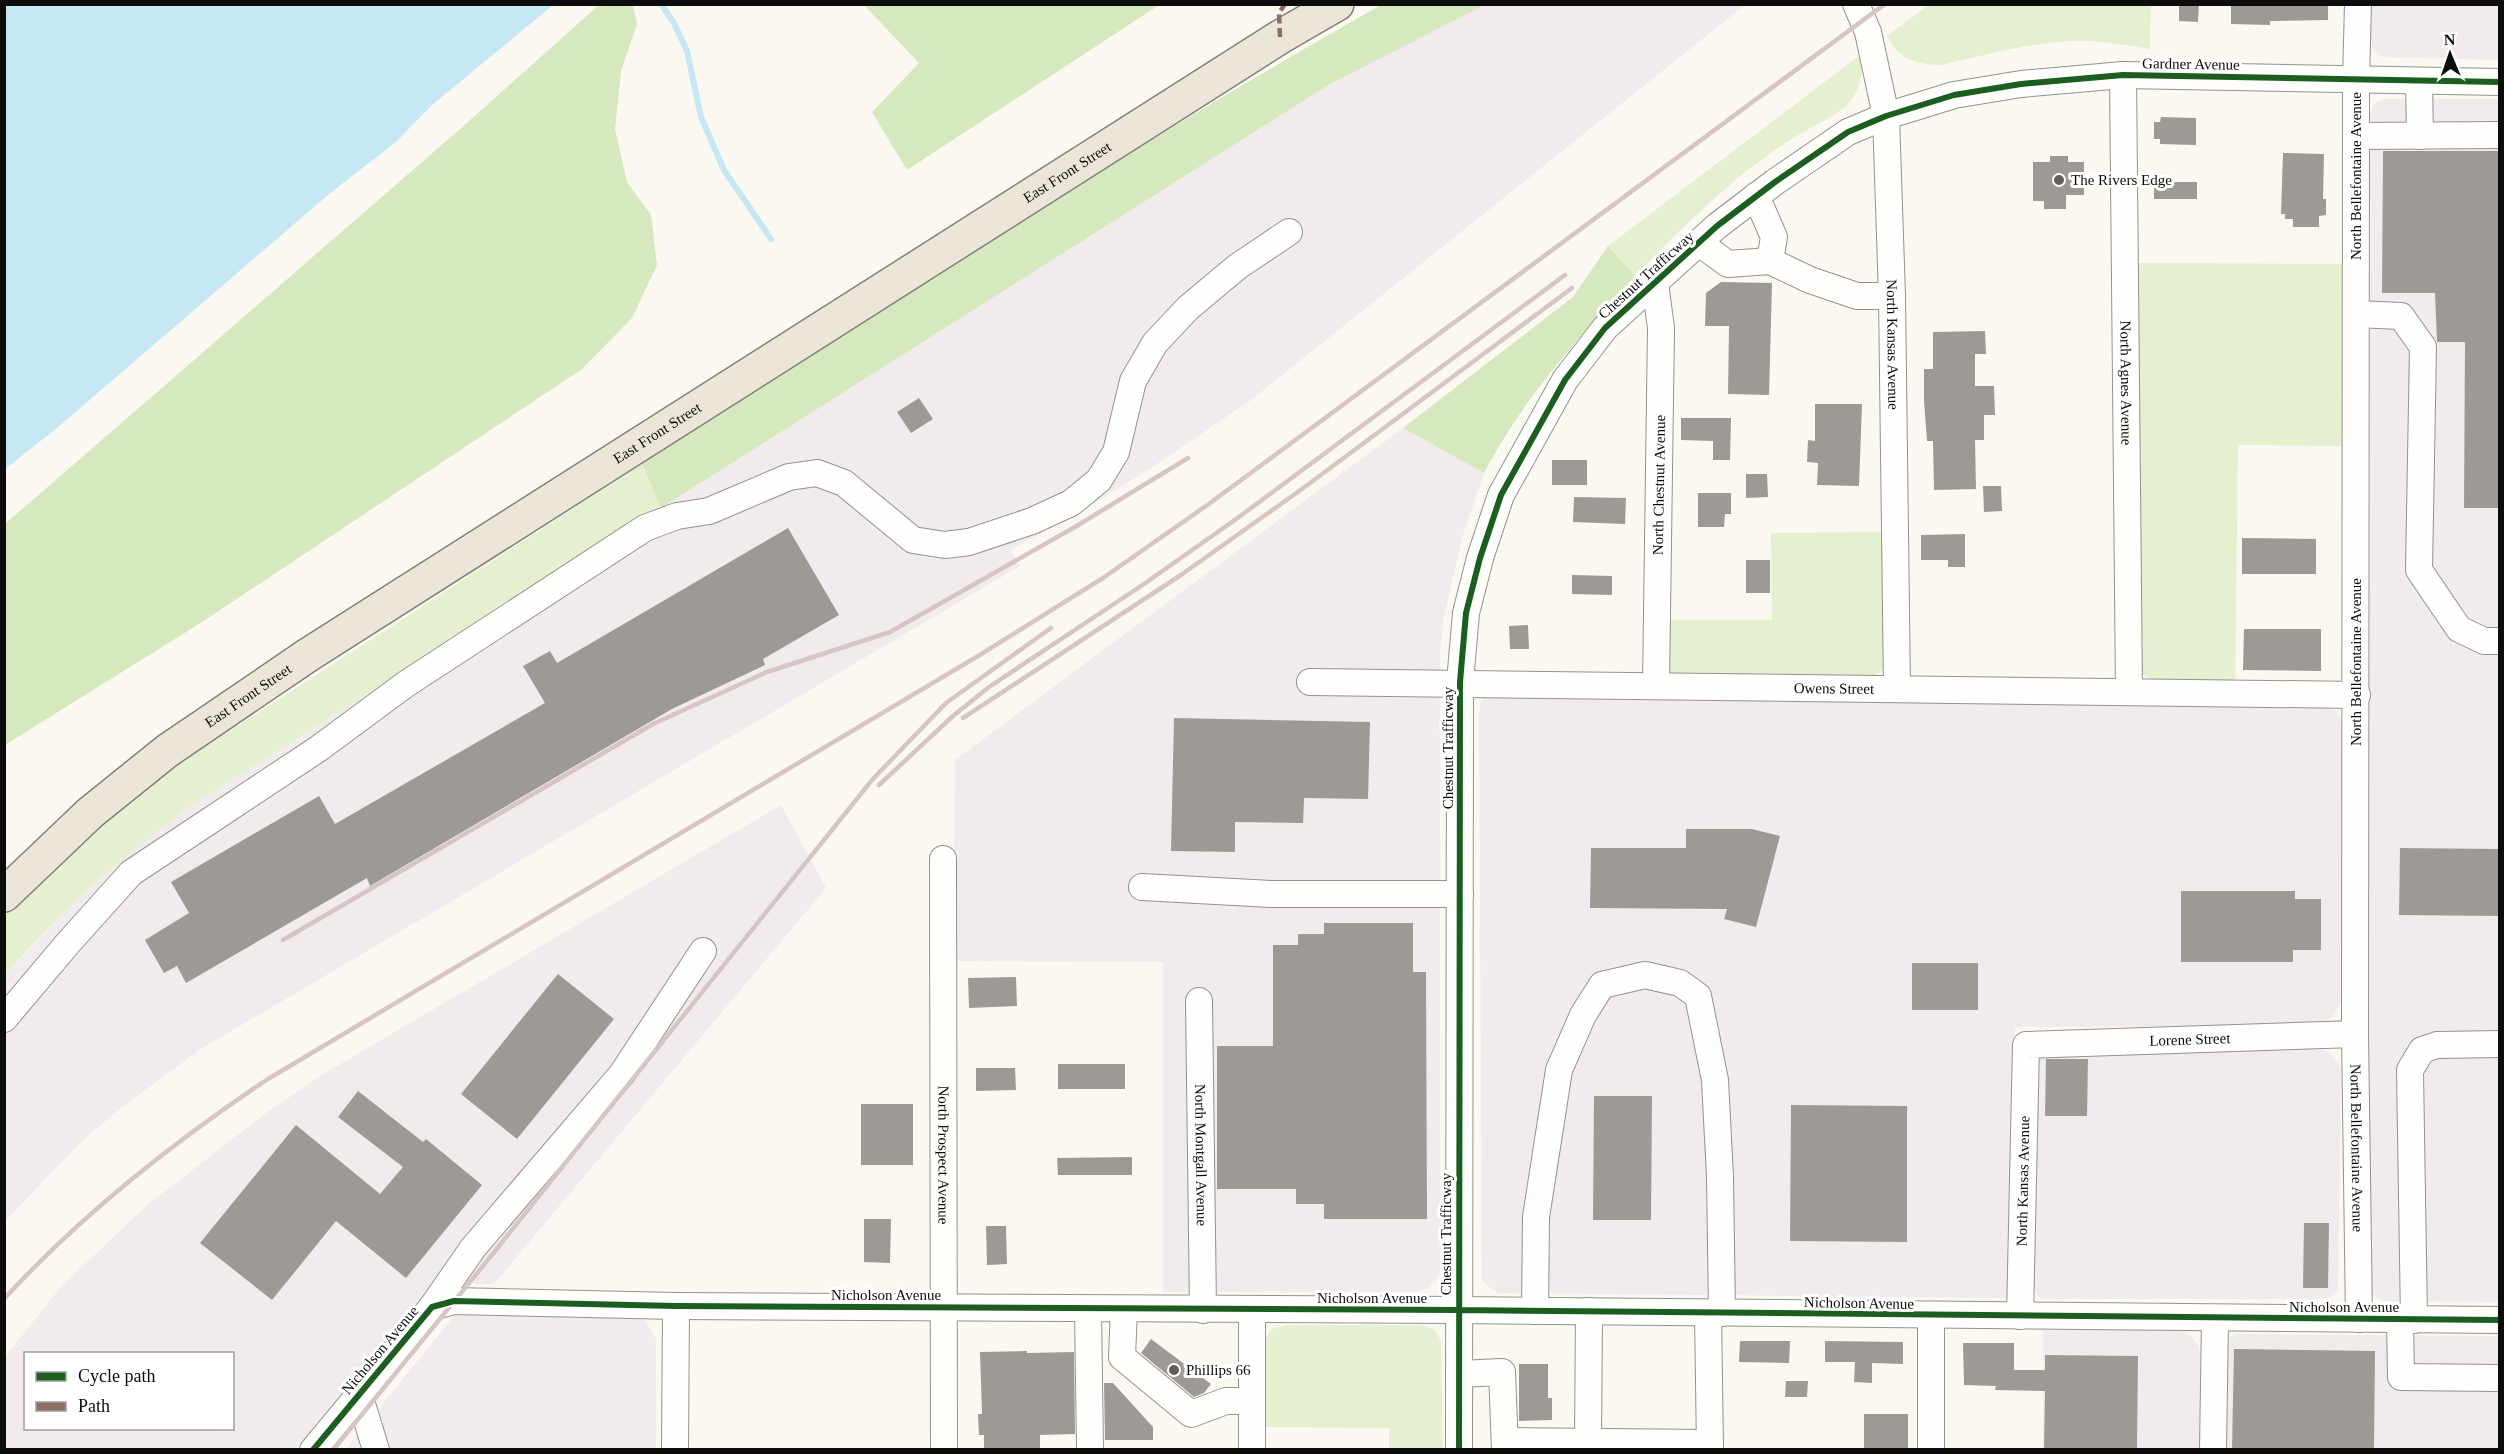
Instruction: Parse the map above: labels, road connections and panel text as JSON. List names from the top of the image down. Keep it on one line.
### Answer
{"streets":{"main road":["East Front Street"],"street":["Gardner Avenue","North Bellefontaine Avenue","Chestnut Trafficway","North Kansas Avenue","North Agnes Avenue","North Chestnut Avenue","Owens Street","Lorene Street","North Prospect Avenue","North Montgall Avenue","Nicholson Avenue"]},"crossings":[["Gardner Avenue","North Bellefontaine Avenue"],["Gardner Avenue","Chestnut Trafficway"],["Gardner Avenue","North Kansas Avenue"],["Gardner Avenue","North Agnes Avenue"],["North Bellefontaine Avenue","Owens Street"],["North Bellefontaine Avenue","Lorene Street"],["North Bellefontaine Avenue","Nicholson Avenue"],["Chestnut Trafficway","North Kansas Avenue"],["Chestnut Trafficway","North Chestnut Avenue"],["Chestnut Trafficway","Owens Street"],["Chestnut Trafficway","Nicholson Avenue"],["North Kansas Avenue","Owens Street"],["North Kansas Avenue","Lorene Street"],["North Kansas Avenue","Nicholson Avenue"],["North Agnes Avenue","Owens Street"],["North Chestnut Avenue","Owens Street"],["North Prospect Avenue","Nicholson Avenue"],["North Montgall Avenue","Nicholson Avenue"]],"places":["The Rivers Edge","Phillips 66"],"legend":["Cycle path","Path"],"north":"top"}
